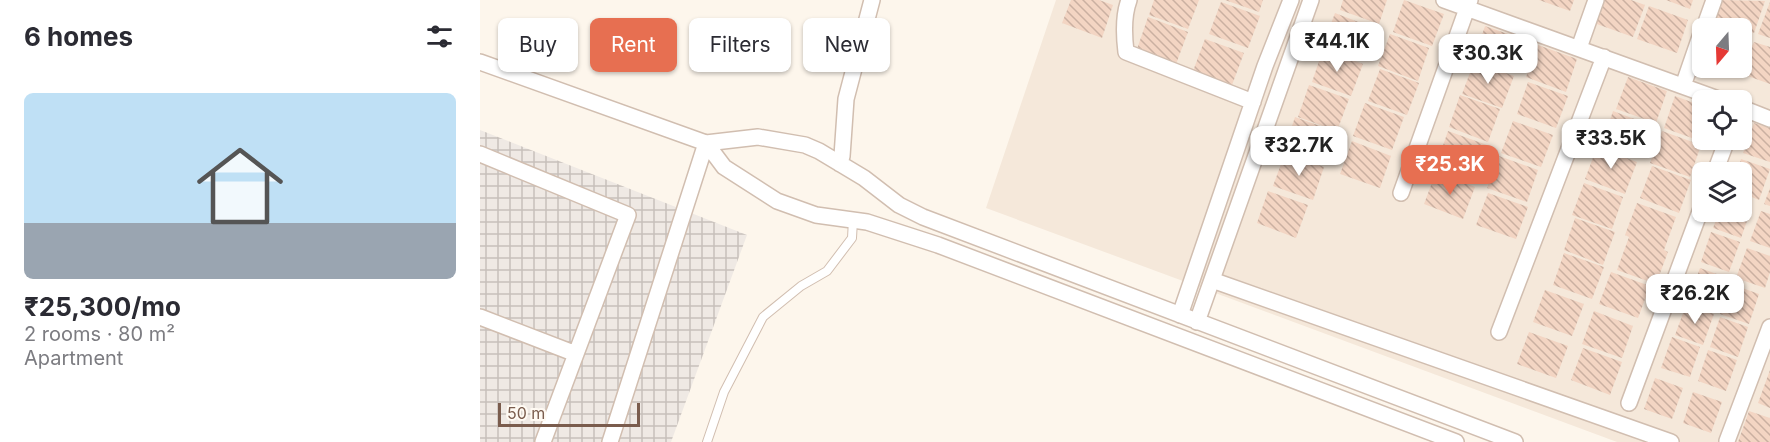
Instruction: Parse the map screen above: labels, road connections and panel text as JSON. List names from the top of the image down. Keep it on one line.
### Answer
{"scale_bar":"50 m","north":"bottom","page":{"heading":"6 homes","chip":["Buy","Rent","Filters","New"],"price":["₹44.1K","₹30.3K","₹33.5K","₹32.7K","₹25.3K","₹26.2K"],"list":[{"name":"₹25,300/mo","note":"2 rooms · 80 m² · Apartment"}],"scale":"50 m"}}
